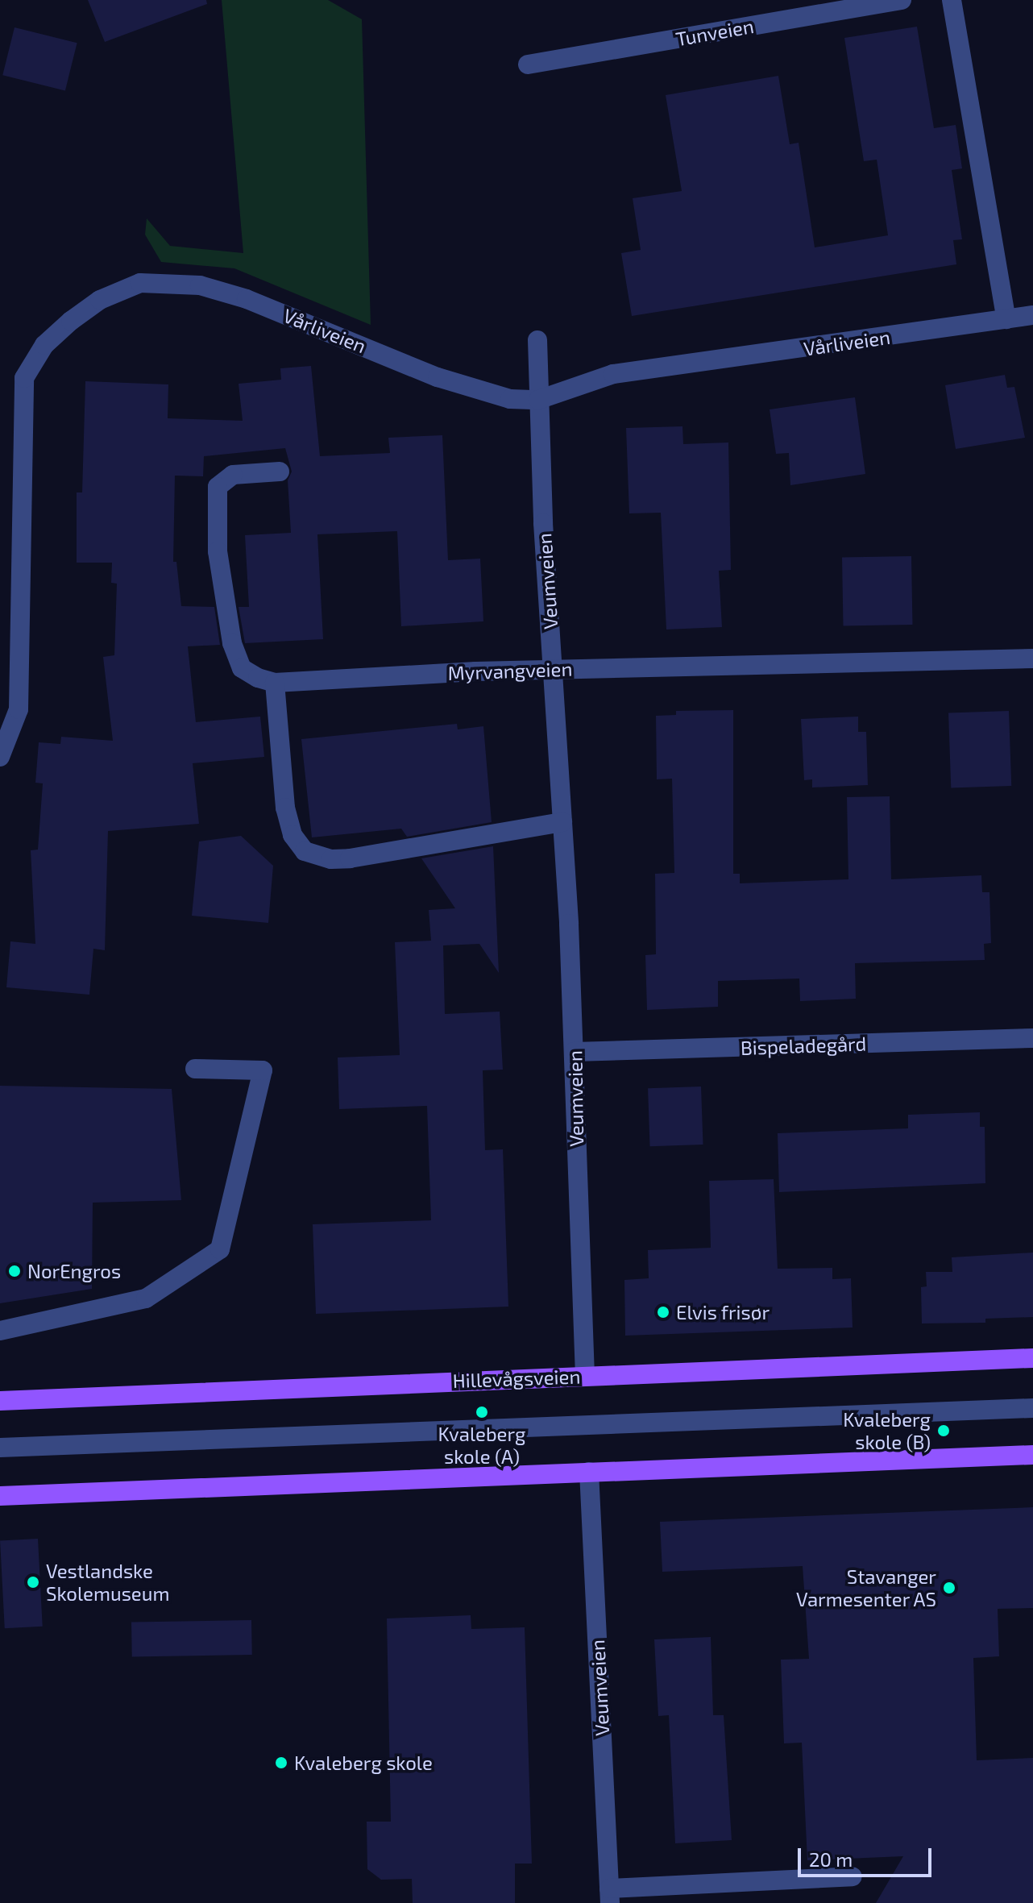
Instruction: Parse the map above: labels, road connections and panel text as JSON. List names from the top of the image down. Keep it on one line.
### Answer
{"streets":{"main road":["Hillevågsveien"],"street":["Tunveien","Vårliveien","Veumveien","Myrvangveien","Bispeladegård"]},"crossings":[["Vårliveien","Veumveien"],["Veumveien","Myrvangveien"],["Veumveien","Bispeladegård"],["Veumveien","Hillevågsveien"]],"places":["NorEngros","Elvis frisør","Kvaleberg skole (A)","Kvaleberg skole (B)","Vestlandske Skolemuseum","Stavanger Varmesenter AS","Kvaleberg skole"],"scale_bar":"20 m"}
